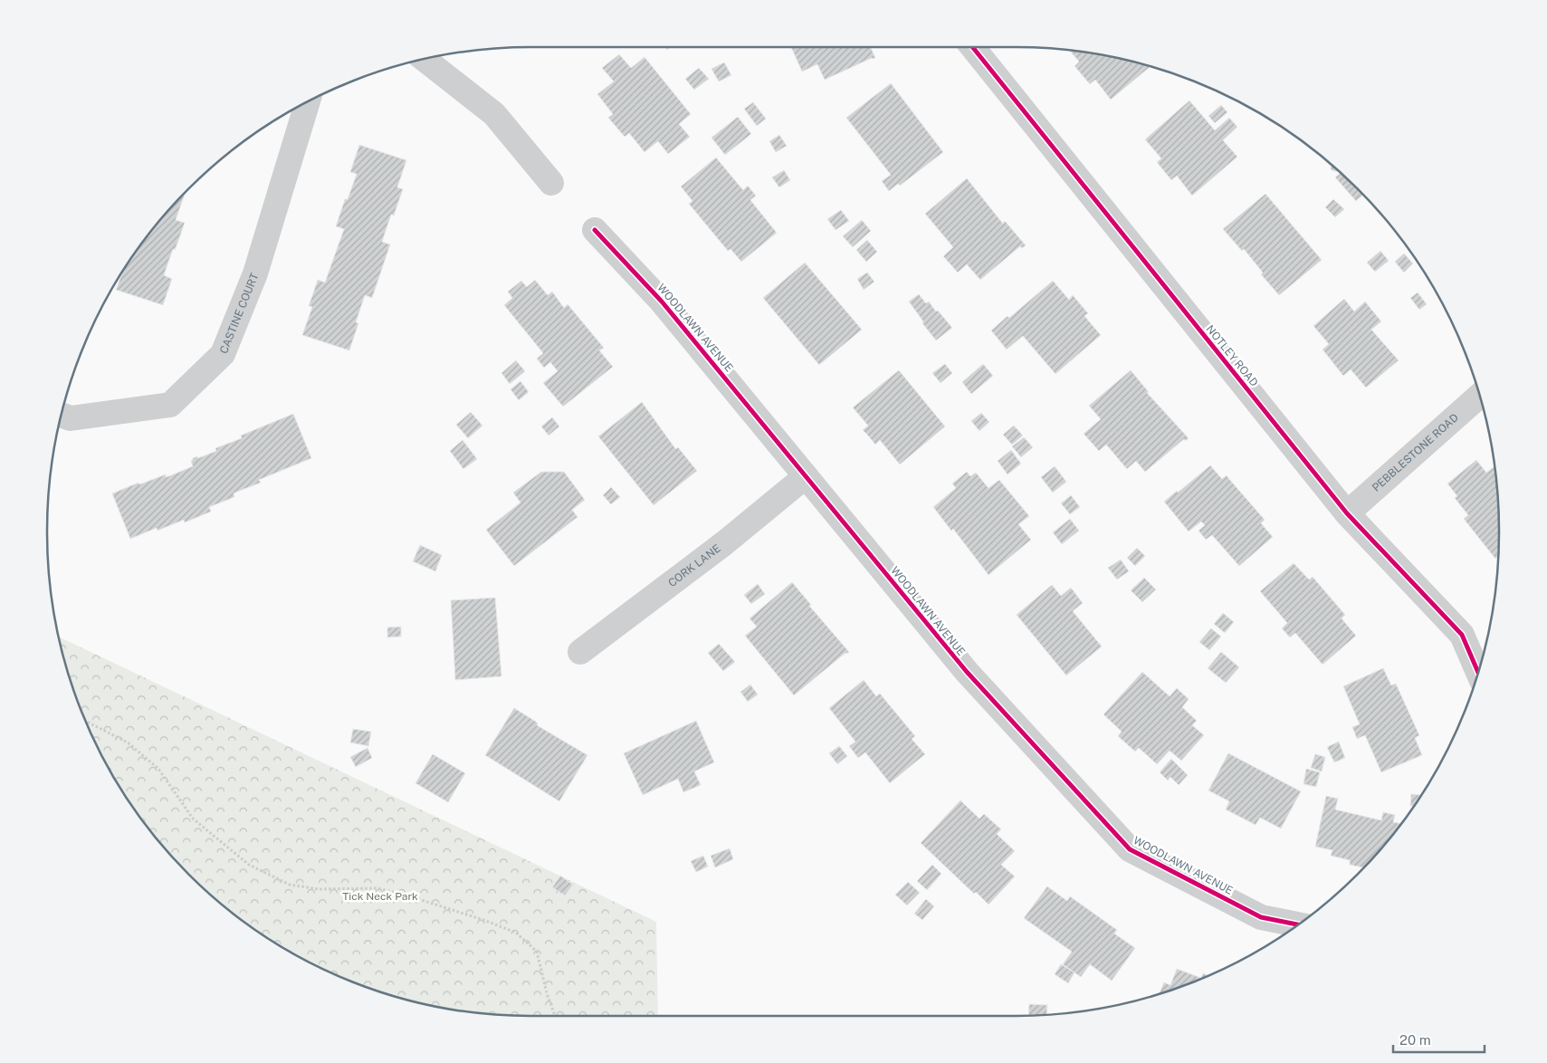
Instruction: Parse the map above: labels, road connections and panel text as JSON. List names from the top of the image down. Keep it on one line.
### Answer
{"streets":{"street":["CASTINE COURT","WOODLAWN AVENUE","NOTLEY ROAD","PEBBLESTONE ROAD","CORK LANE"]},"crossings":[["WOODLAWN AVENUE","CORK LANE"],["NOTLEY ROAD","PEBBLESTONE ROAD"]],"parks":["Tick Neck Park"],"scale_bar":"20 m"}
